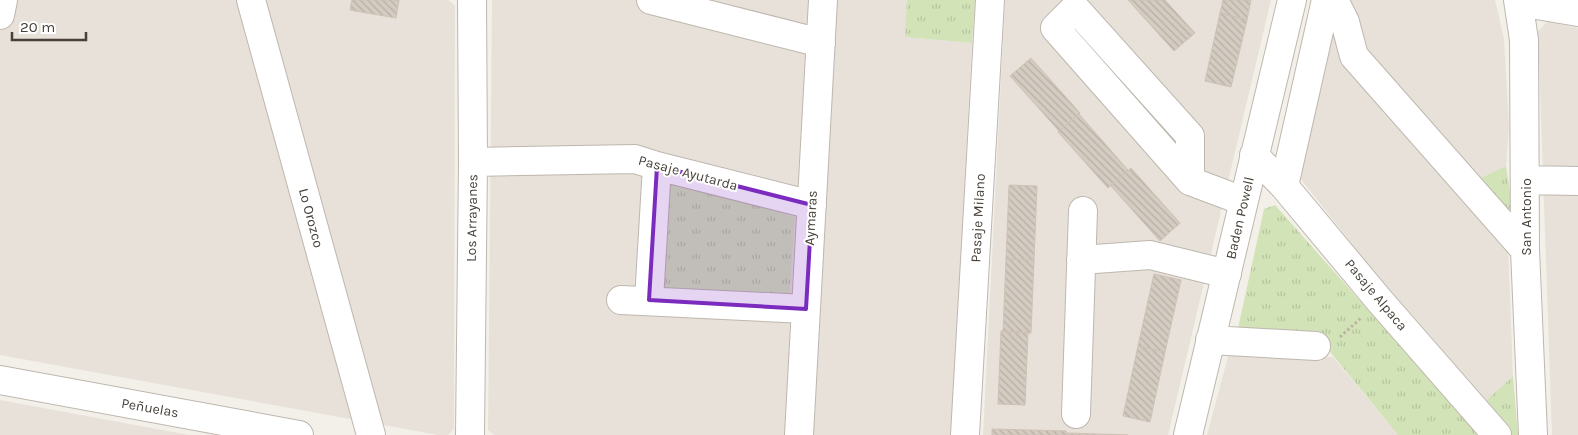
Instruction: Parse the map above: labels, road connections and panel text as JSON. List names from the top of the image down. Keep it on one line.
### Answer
{"streets":{"street":["Pasaje Ayutarda","San Antonio","Lo Orozco","Los Arrayanes","Aymaras","Pasaje Milano","Baden Powell","Pasaje Alpaca","Peñuelas"]},"crossings":[["Pasaje Ayutarda","Los Arrayanes"],["Pasaje Ayutarda","Aymaras"],["Baden Powell","Pasaje Alpaca"]],"scale_bar":"20 m"}
